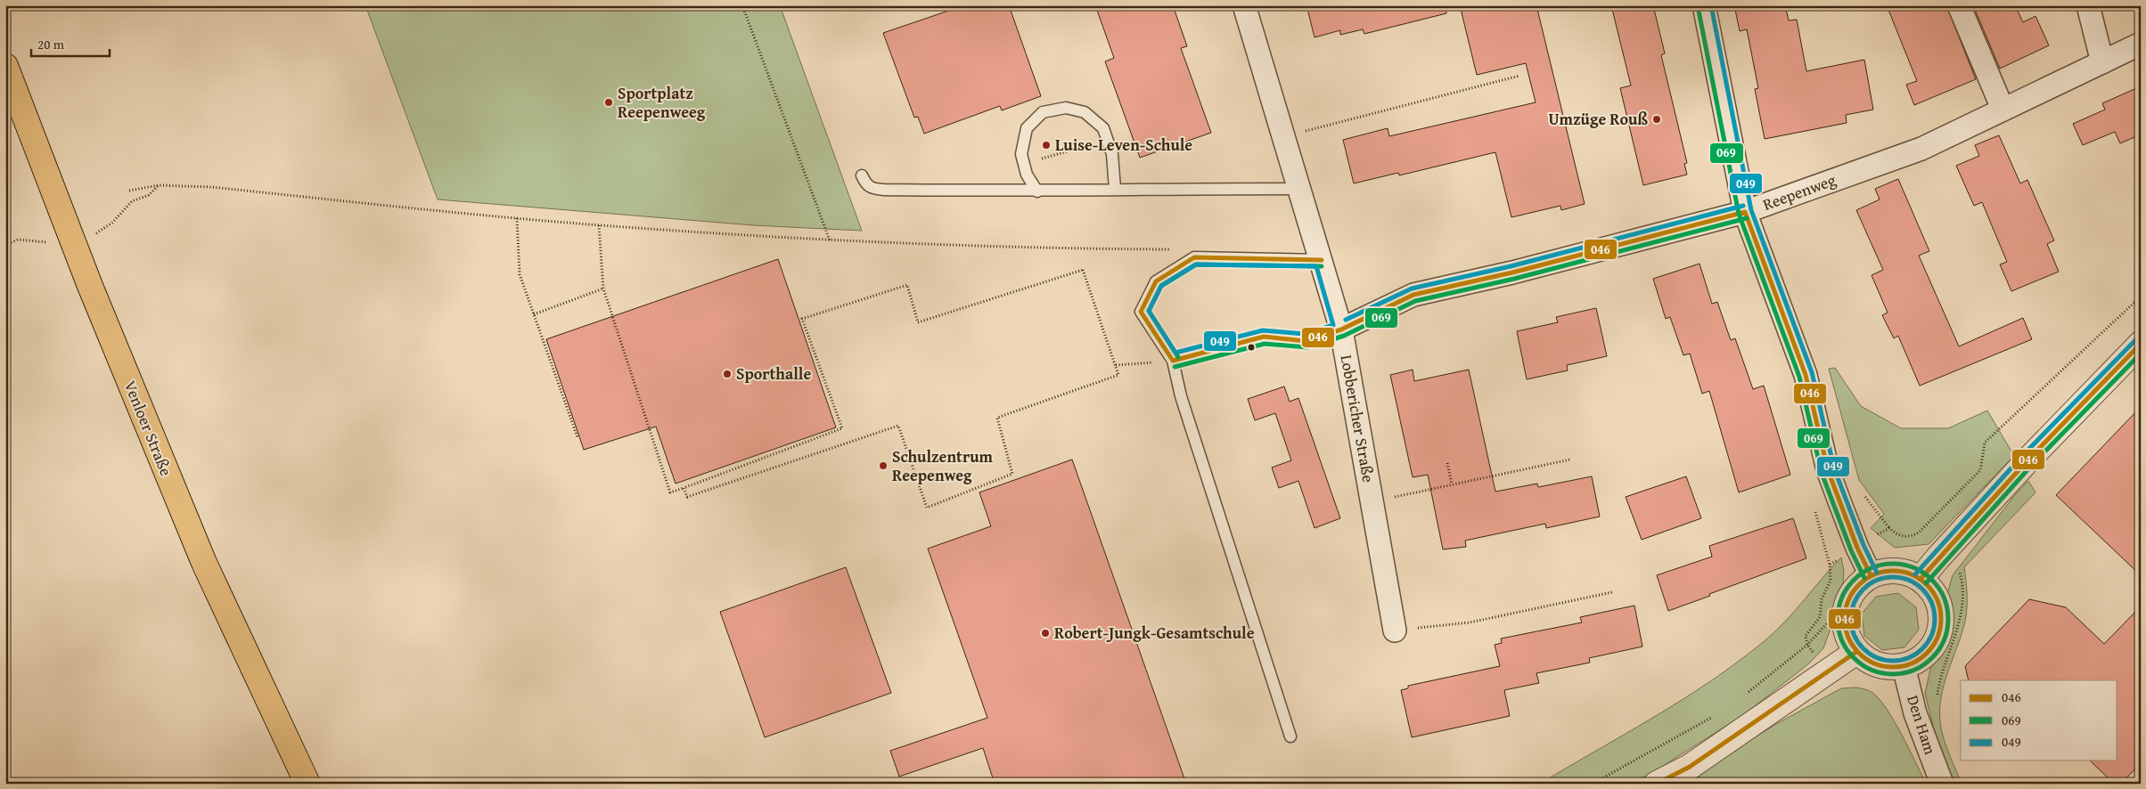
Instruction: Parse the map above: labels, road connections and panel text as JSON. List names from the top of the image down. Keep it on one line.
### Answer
{"streets":{"main road":["Venloer Straße"],"street":["Reepenweg","Lobbericher Straße","Den Ham"]},"crossings":[["Reepenweg","Lobbericher Straße"]],"places":["Sportplatz Reepenweeg","Umzüge Rouß","Luise-Leven-Schule","Sporthalle","Schulzentrum Reepenweg","Robert-Jungk-Gesamtschule"],"lines":["transit line 049","transit line 069","transit line 046"],"legend":["046","069","049"],"scale_bar":"20 m"}
